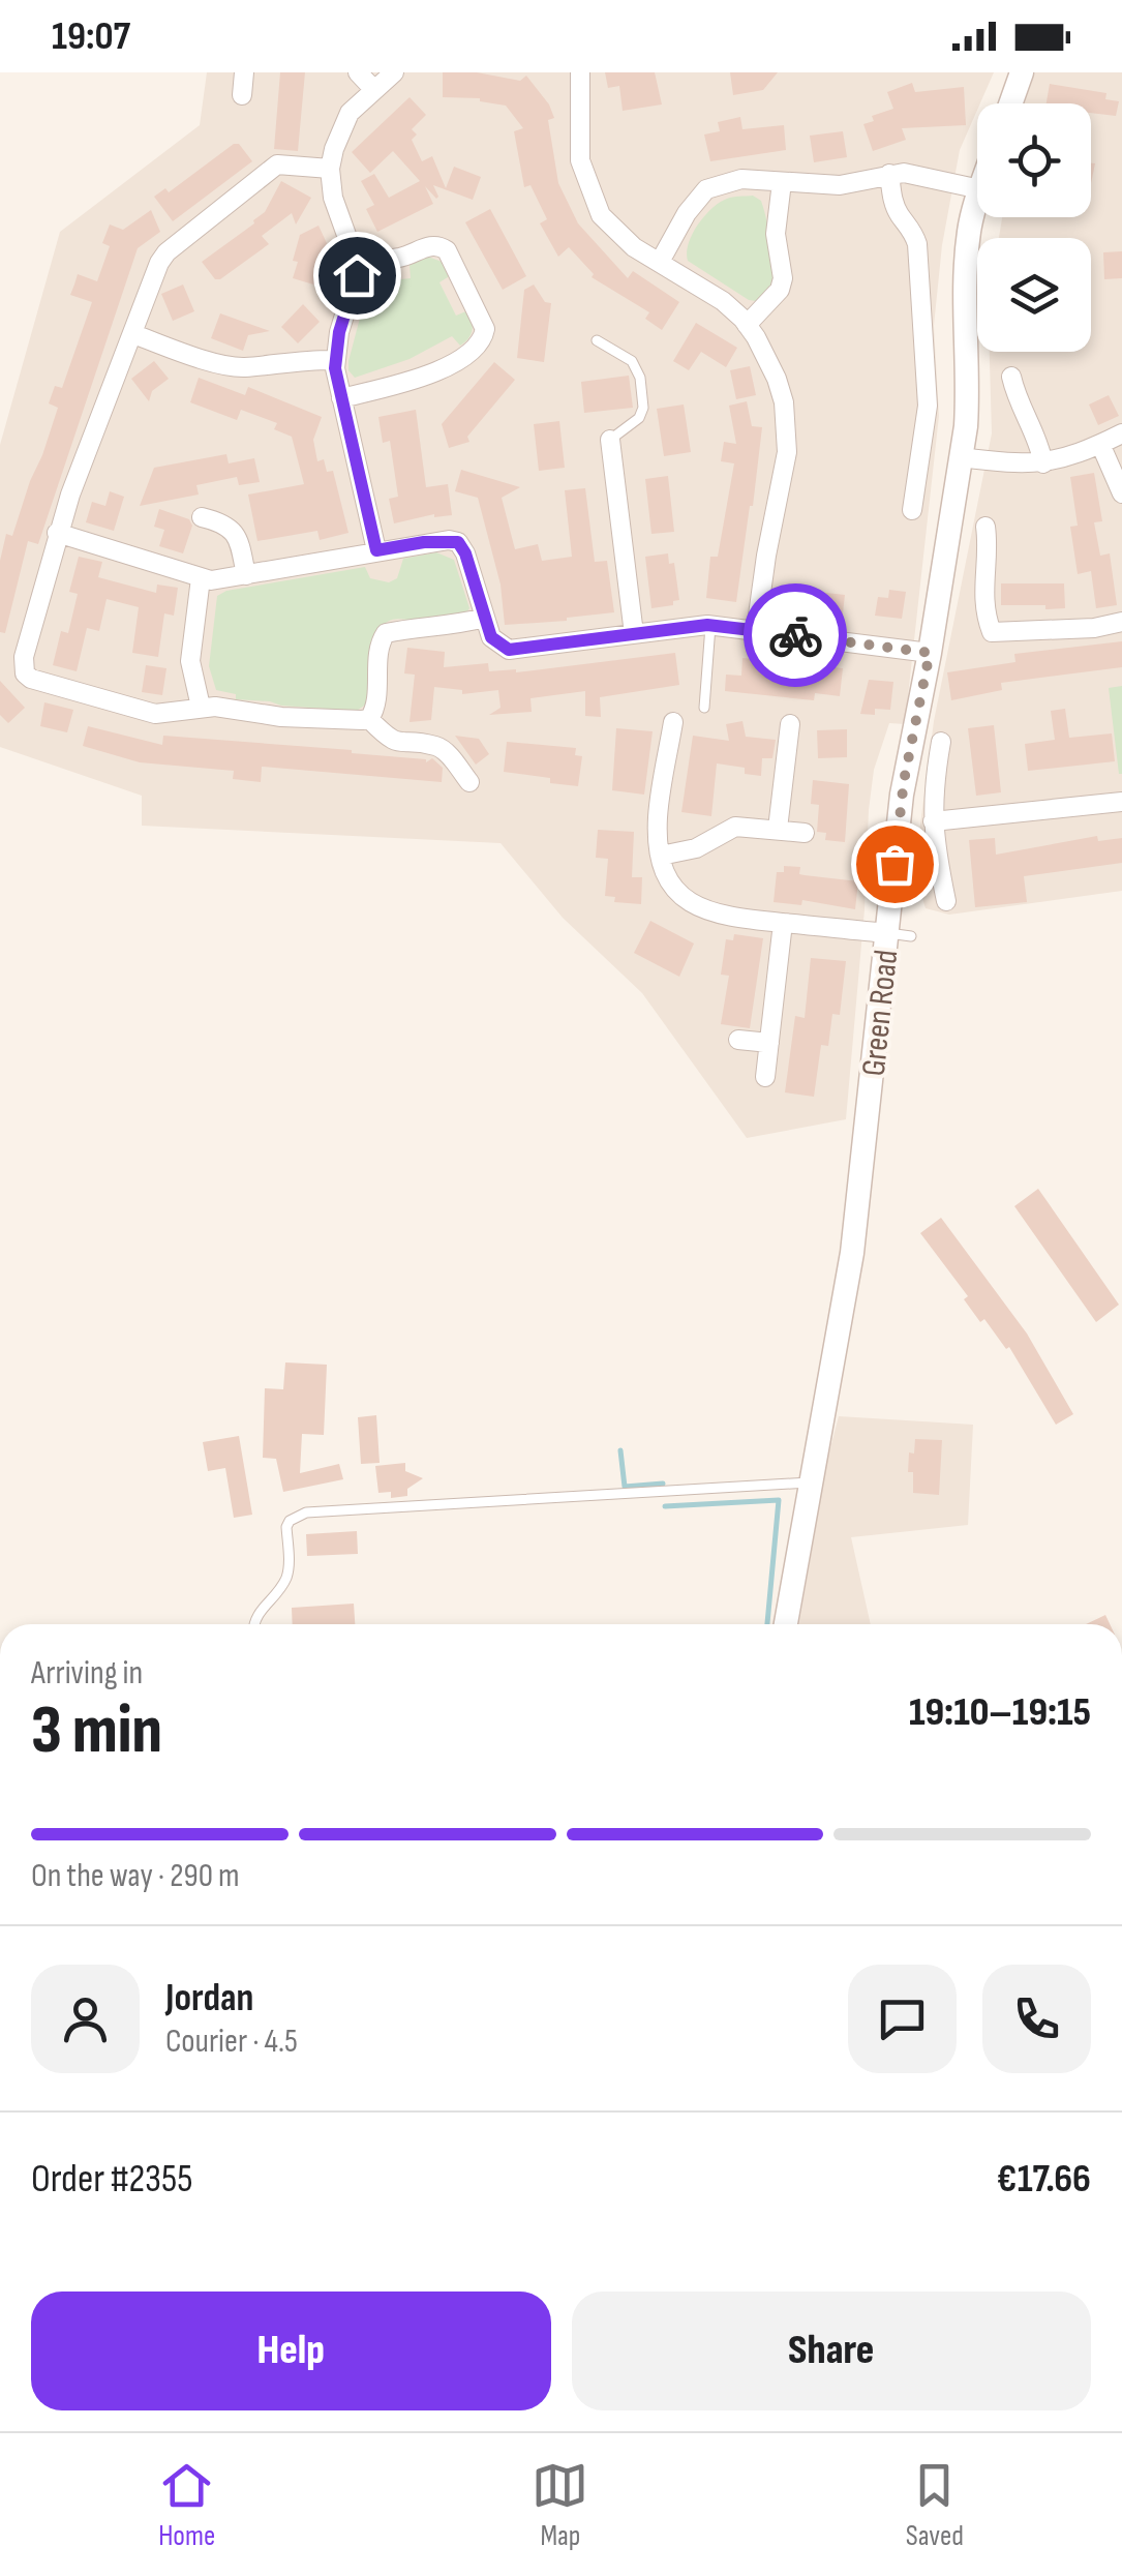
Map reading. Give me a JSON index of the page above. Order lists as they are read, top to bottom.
{
  "streets": {
    "street": ["Green Road"]
  },
  "page": {
    "status": "19:07",
    "heading": ["3 min", "Arriving in", "19:10–19:15"],
    "panel": [
      "Jordan",
      "Courier · 4.5",
      "Order #2355",
      "€17.66"
    ],
    "bar": "On the way · 290 m",
    "buttons": ["Help", "Share"],
    "tabs": ["Home", "Map", "Saved"]
  }
}
